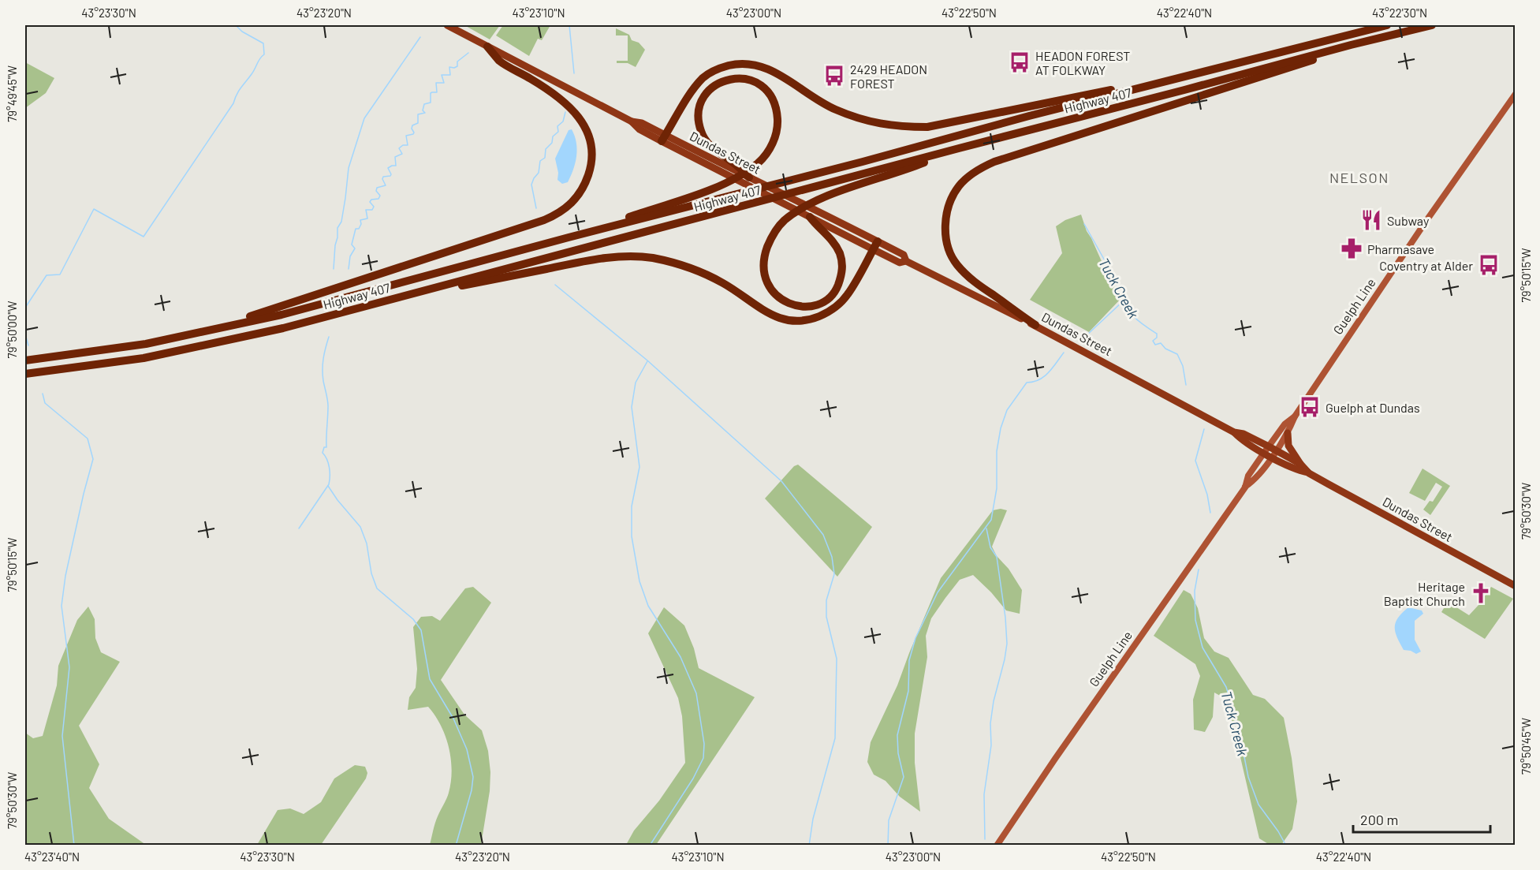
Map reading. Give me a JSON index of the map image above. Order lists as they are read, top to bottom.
{
  "streets": {
    "highway": ["Highway 407"],
    "main road": ["Dundas Street", "Guelph Line"]
  },
  "crossings": [
    ["Dundas Street", "Guelph Line"]
  ],
  "districts": ["NELSON"],
  "water": ["Tuck Creek"],
  "places": {
    "bus stop": [
      "HEADON FOREST AT FOLKWAY",
      "2429 HEADON FOREST",
      "Coventry at Alder",
      "Guelph at Dundas"
    ],
    "restaurant": ["Subway"],
    "pharmacy": ["Pharmasave"],
    "church": ["Heritage Baptist Church"]
  },
  "scale_bar": "200 m",
  "coordinates": [
    "43°23'30\"N",
    "43°23'20\"N",
    "43°23'10\"N",
    "43°23'00\"N",
    "43°22'50\"N",
    "43°22'40\"N",
    "43°22'30\"N",
    "79°49'45\"W",
    "79°50'15\"W",
    "79°50'00\"W",
    "79°50'30\"W",
    "79°50'45\"W",
    "43°23'40\"N"
  ]
}
